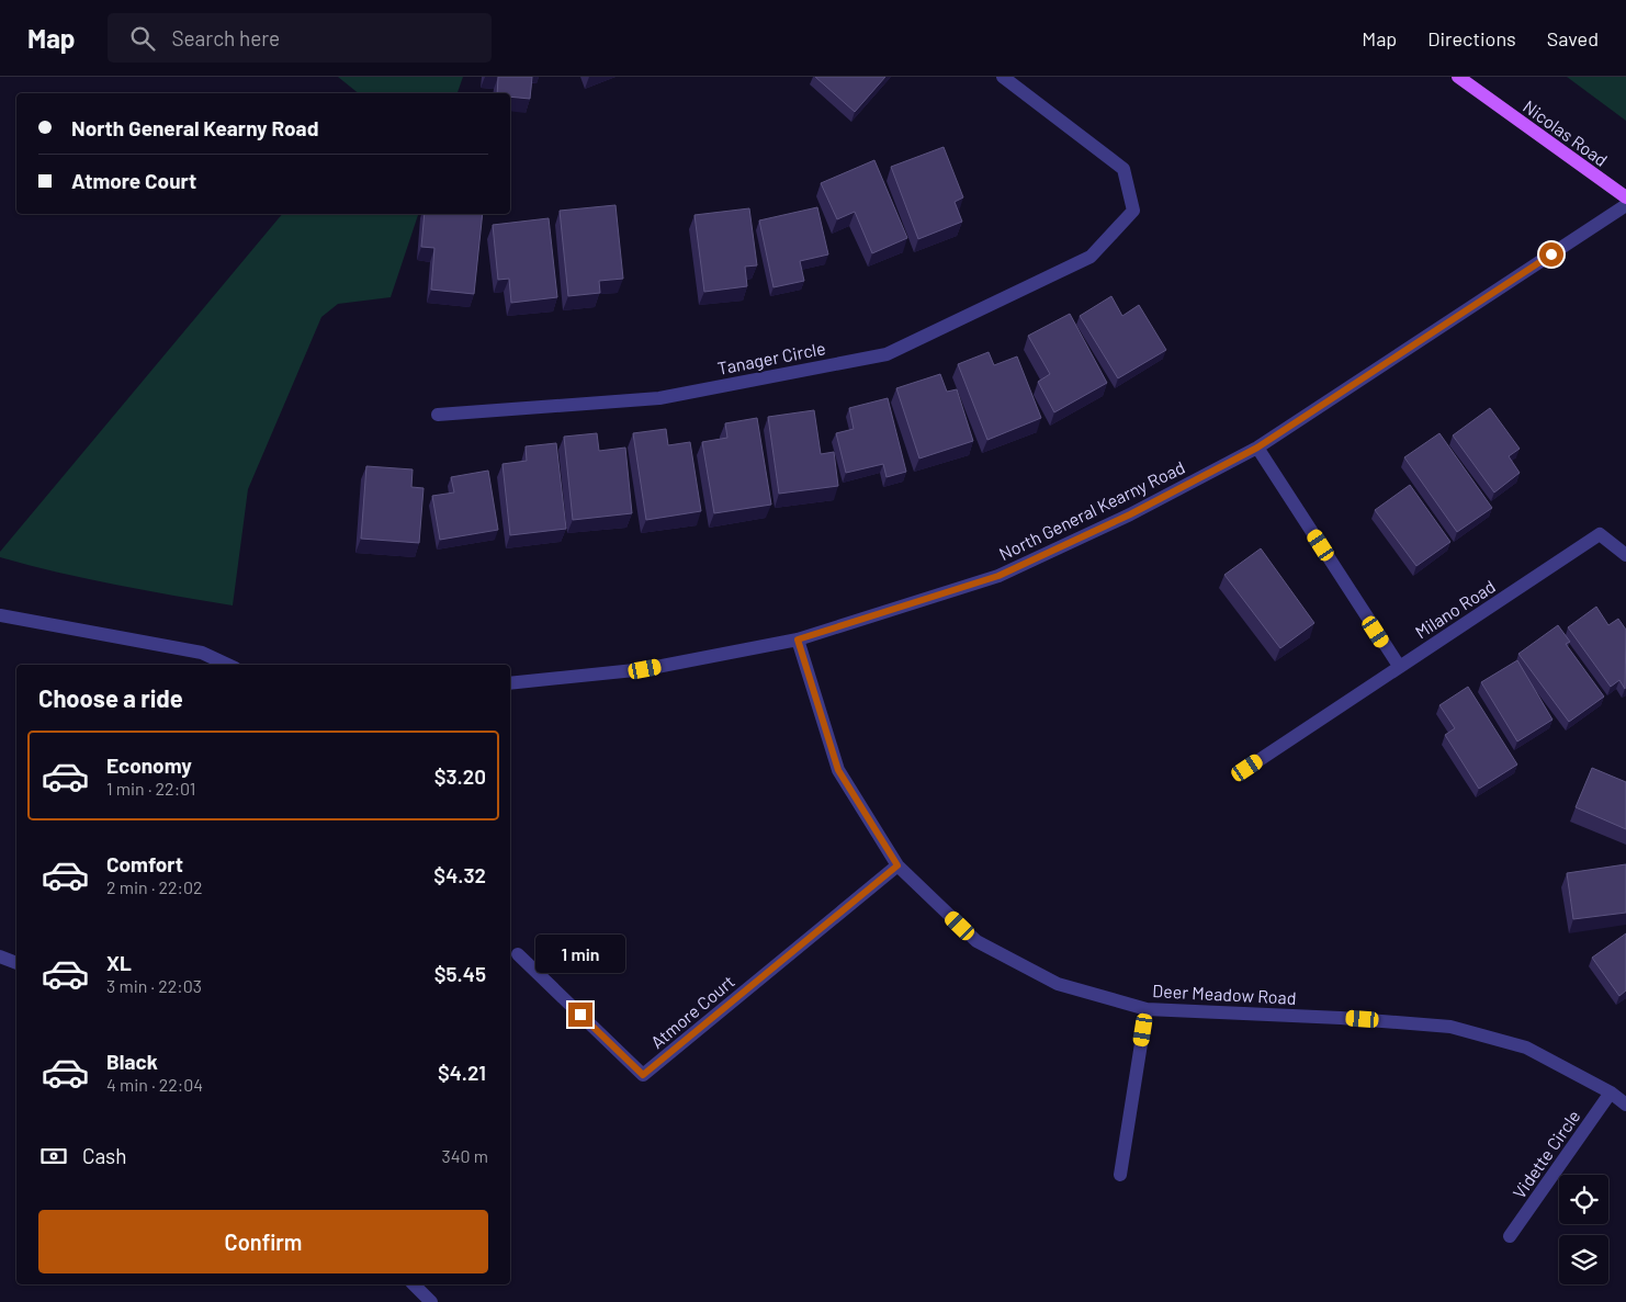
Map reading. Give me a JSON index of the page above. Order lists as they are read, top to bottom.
{
  "streets": {
    "main road": ["Nicolas Road"],
    "street": [
      "Tanager Circle",
      "North General Kearny Road",
      "Milano Road",
      "Deer Meadow Road",
      "Atmore Court",
      "Vidette Circle"
    ]
  },
  "crossings": [
    ["North General Kearny Road", "Deer Meadow Road"],
    ["Deer Meadow Road", "Atmore Court"],
    ["Deer Meadow Road", "Vidette Circle"]
  ],
  "page": {
    "header": "Map",
    "search": "Search here",
    "nav": ["Map", "Directions", "Saved"],
    "banner": ["North General Kearny Road", "Atmore Court"],
    "heading": "Choose a ride",
    "list": [
      {
        "name": "Economy",
        "note": "1 min · 22:01",
        "value": "$3.20"
      },
      {
        "name": "Comfort",
        "note": "2 min · 22:02",
        "value": "$4.32"
      },
      {
        "name": "XL",
        "note": "3 min · 22:03",
        "value": "$5.45"
      },
      {
        "name": "Black",
        "note": "4 min · 22:04",
        "value": "$4.21"
      }
    ],
    "bubble": "1 min",
    "pay": ["Cash", "340 m"],
    "buttons": "Confirm"
  }
}
